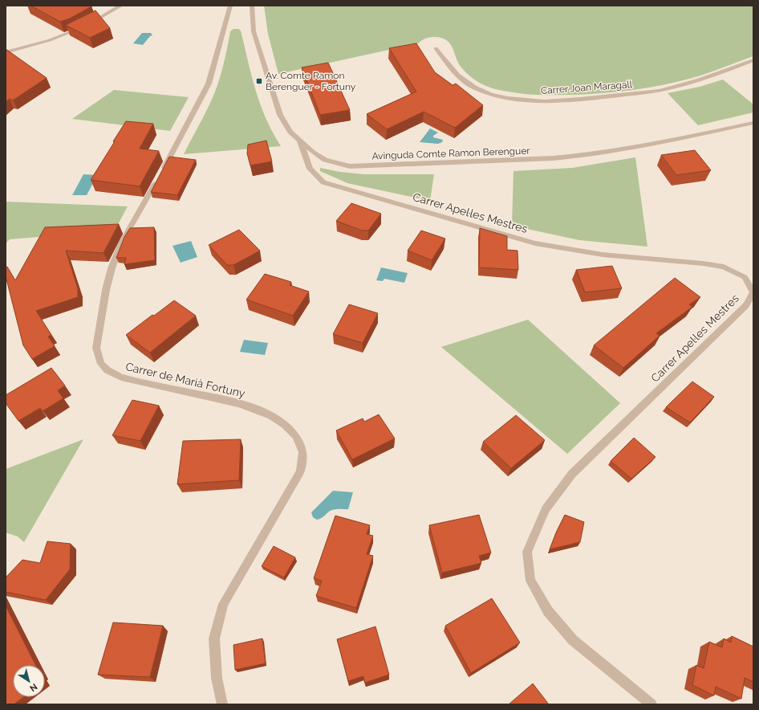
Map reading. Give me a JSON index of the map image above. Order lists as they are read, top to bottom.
{
  "streets": {
    "street": [
      "Carrer Joan Maragall",
      "Avinguda Comte Ramon Berenguer",
      "Carrer Apel·les Mestres",
      "Carrer de Marià Fortuny"
    ]
  },
  "crossings": [
    ["Avinguda Comte Ramon Berenguer", "Carrer Apel·les Mestres"]
  ],
  "places": {
    "transit": ["Av. Comte Ramon Berenguer - Fortuny"]
  },
  "north": "bottom right"
}
